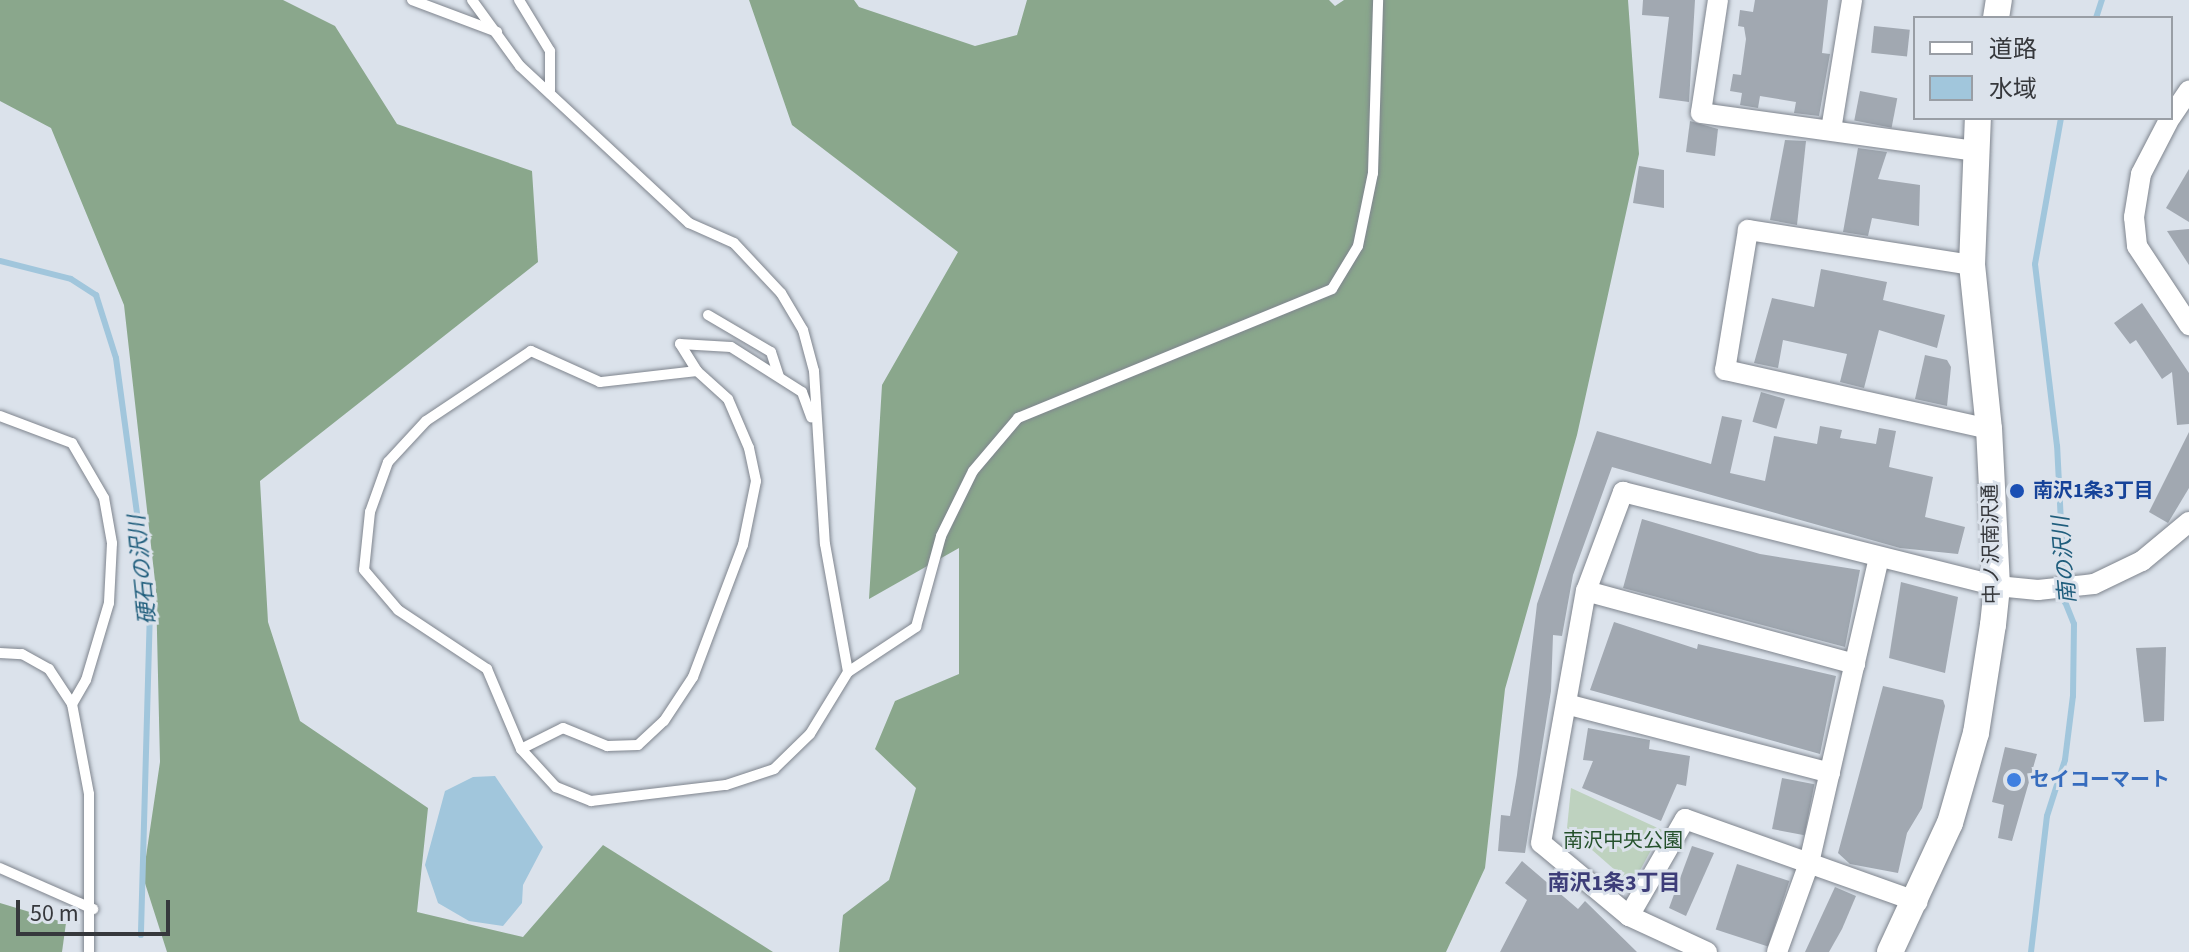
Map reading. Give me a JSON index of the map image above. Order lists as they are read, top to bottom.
{
  "streets": {
    "street": ["中ノ沢南沢通"]
  },
  "districts": ["南沢1条3丁目"],
  "water": ["南の沢川", "硬石の沢川"],
  "parks": ["南沢中央公園"],
  "places": ["南沢1条3丁目", "セイコーマート"],
  "legend": ["道路", "水域"],
  "scale_bar": "50 m"
}
